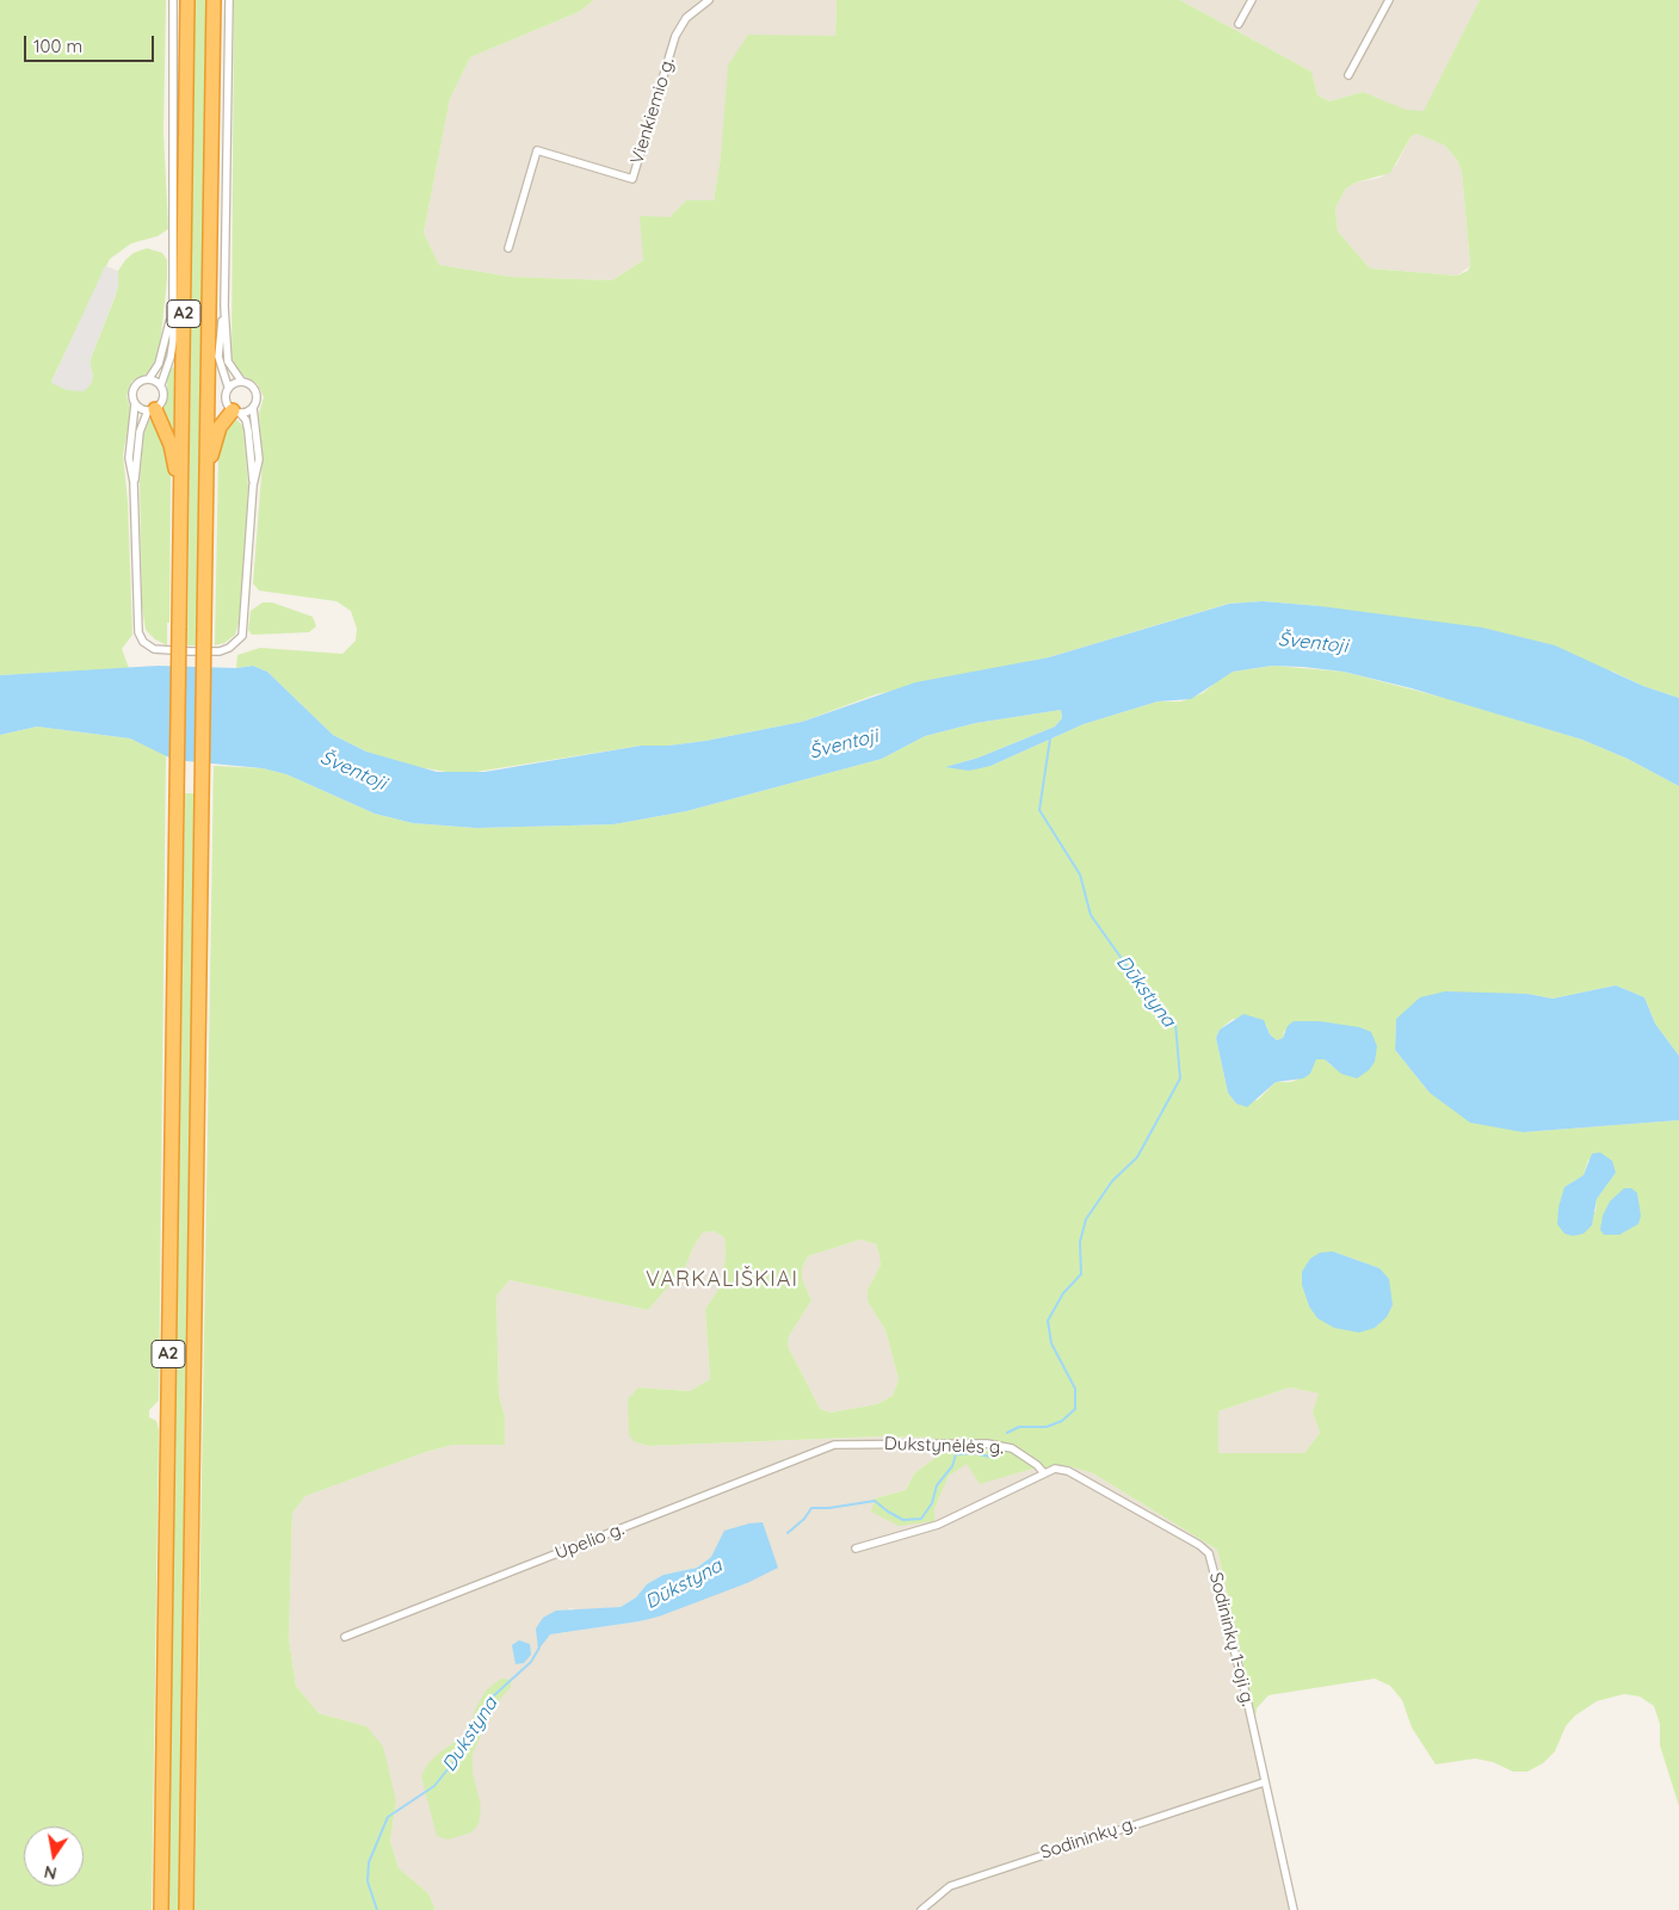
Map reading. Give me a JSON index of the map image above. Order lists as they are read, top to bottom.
{
  "streets": {
    "highway": ["A2"],
    "street": [
      "Vienkiemio g.",
      "Dukstynėlės g.",
      "Upelio g.",
      "Sodininkų 1-oji g.",
      "Sodininkų g."
    ]
  },
  "crossings": [
    ["Dukstynėlės g.", "Upelio g."],
    ["Dukstynėlės g.", "Sodininkų 1-oji g."],
    ["Sodininkų 1-oji g.", "Sodininkų g."]
  ],
  "districts": ["VARKALIŠKIAI"],
  "water": ["Šventoji", "Dūkstyna", "Dukstyna"],
  "scale_bar": "100 m",
  "north": "bottom"
}
